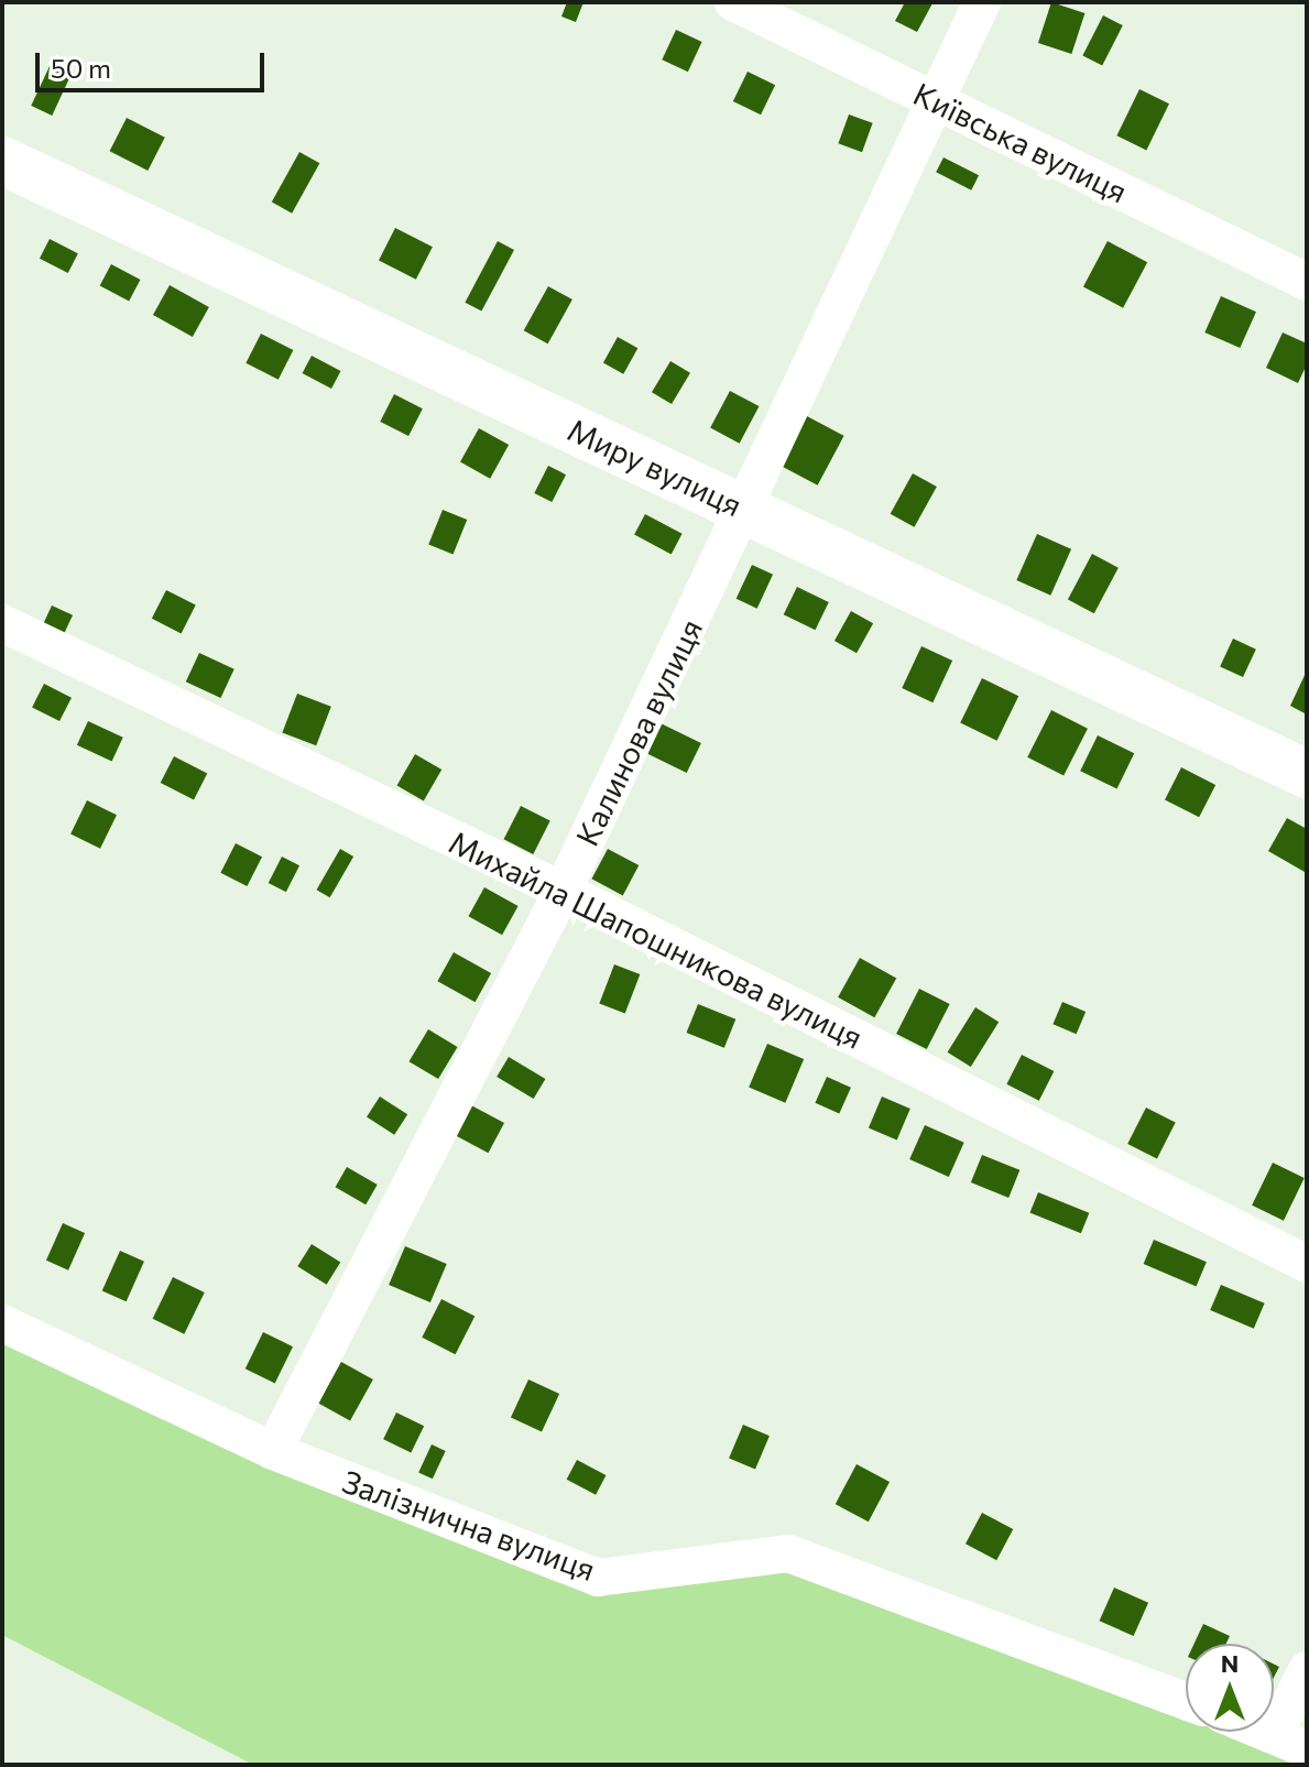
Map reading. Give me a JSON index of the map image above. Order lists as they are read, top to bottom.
{
  "streets": {
    "main road": ["Миру вулиця"],
    "street": [
      "Київська вулиця",
      "Калинова вулиця",
      "Михайла Шапошникова вулиця",
      "Залізнична вулиця"
    ]
  },
  "crossings": [
    ["Київська вулиця", "Калинова вулиця"],
    ["Миру вулиця", "Калинова вулиця"],
    ["Калинова вулиця", "Михайла Шапошникова вулиця"],
    ["Калинова вулиця", "Залізнична вулиця"]
  ],
  "scale_bar": "50 m",
  "north": "top"
}
